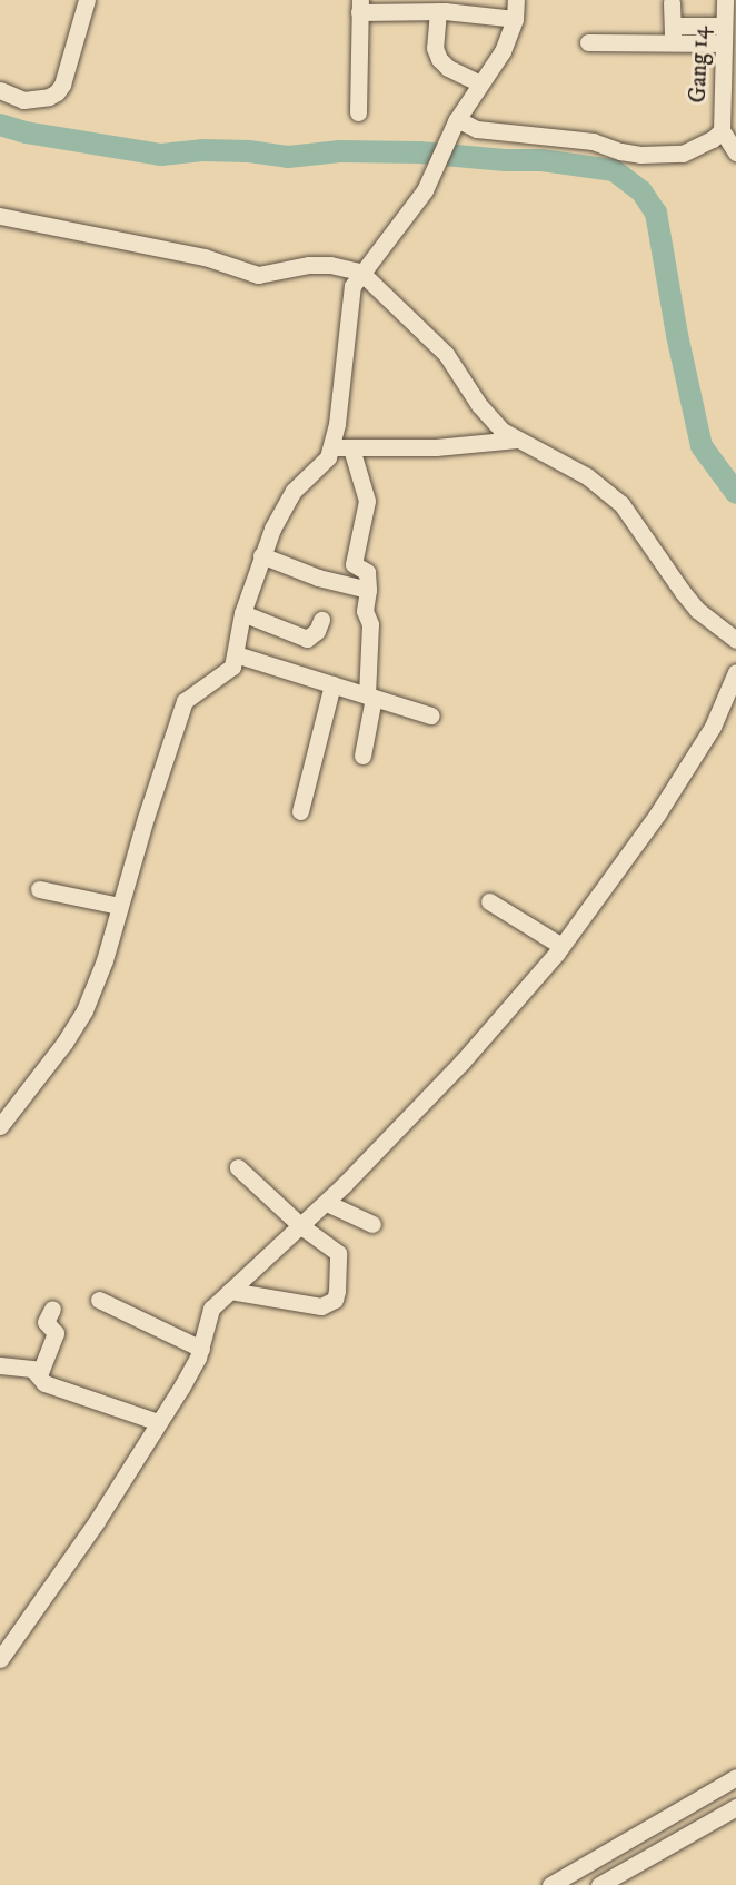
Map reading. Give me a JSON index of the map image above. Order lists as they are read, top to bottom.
{
  "streets": {
    "street": ["Gang 14"]
  }
}
